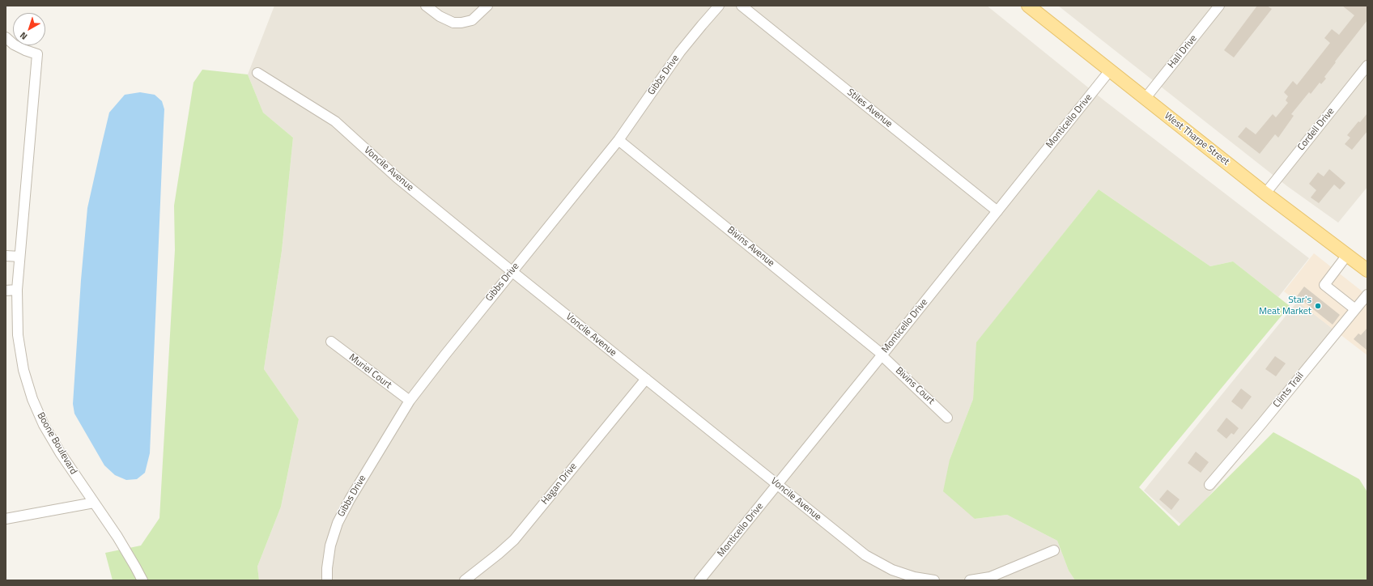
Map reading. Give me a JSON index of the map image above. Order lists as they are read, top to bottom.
{
  "streets": {
    "main road": ["West Tharpe Street"],
    "street": [
      "Hall Drive",
      "Gibbs Drive",
      "Stiles Avenue",
      "Monticello Drive",
      "Cordell Drive",
      "Voncile Avenue",
      "Bivins Avenue",
      "Muriel Court",
      "Bivins Court",
      "Clints Trail",
      "Boone Boulevard",
      "Hagan Drive"
    ]
  },
  "crossings": [
    ["Hall Drive", "West Tharpe Street"],
    ["Gibbs Drive", "Voncile Avenue"],
    ["Gibbs Drive", "Bivins Avenue"],
    ["Gibbs Drive", "Muriel Court"],
    ["Stiles Avenue", "Monticello Drive"],
    ["Monticello Drive", "West Tharpe Street"],
    ["Monticello Drive", "Voncile Avenue"],
    ["Monticello Drive", "Bivins Avenue"],
    ["Monticello Drive", "Bivins Court"],
    ["Cordell Drive", "West Tharpe Street"],
    ["Voncile Avenue", "Hagan Drive"],
    ["Bivins Avenue", "Bivins Court"]
  ],
  "places": ["Star's Meat Market"],
  "north": "bottom left"
}
